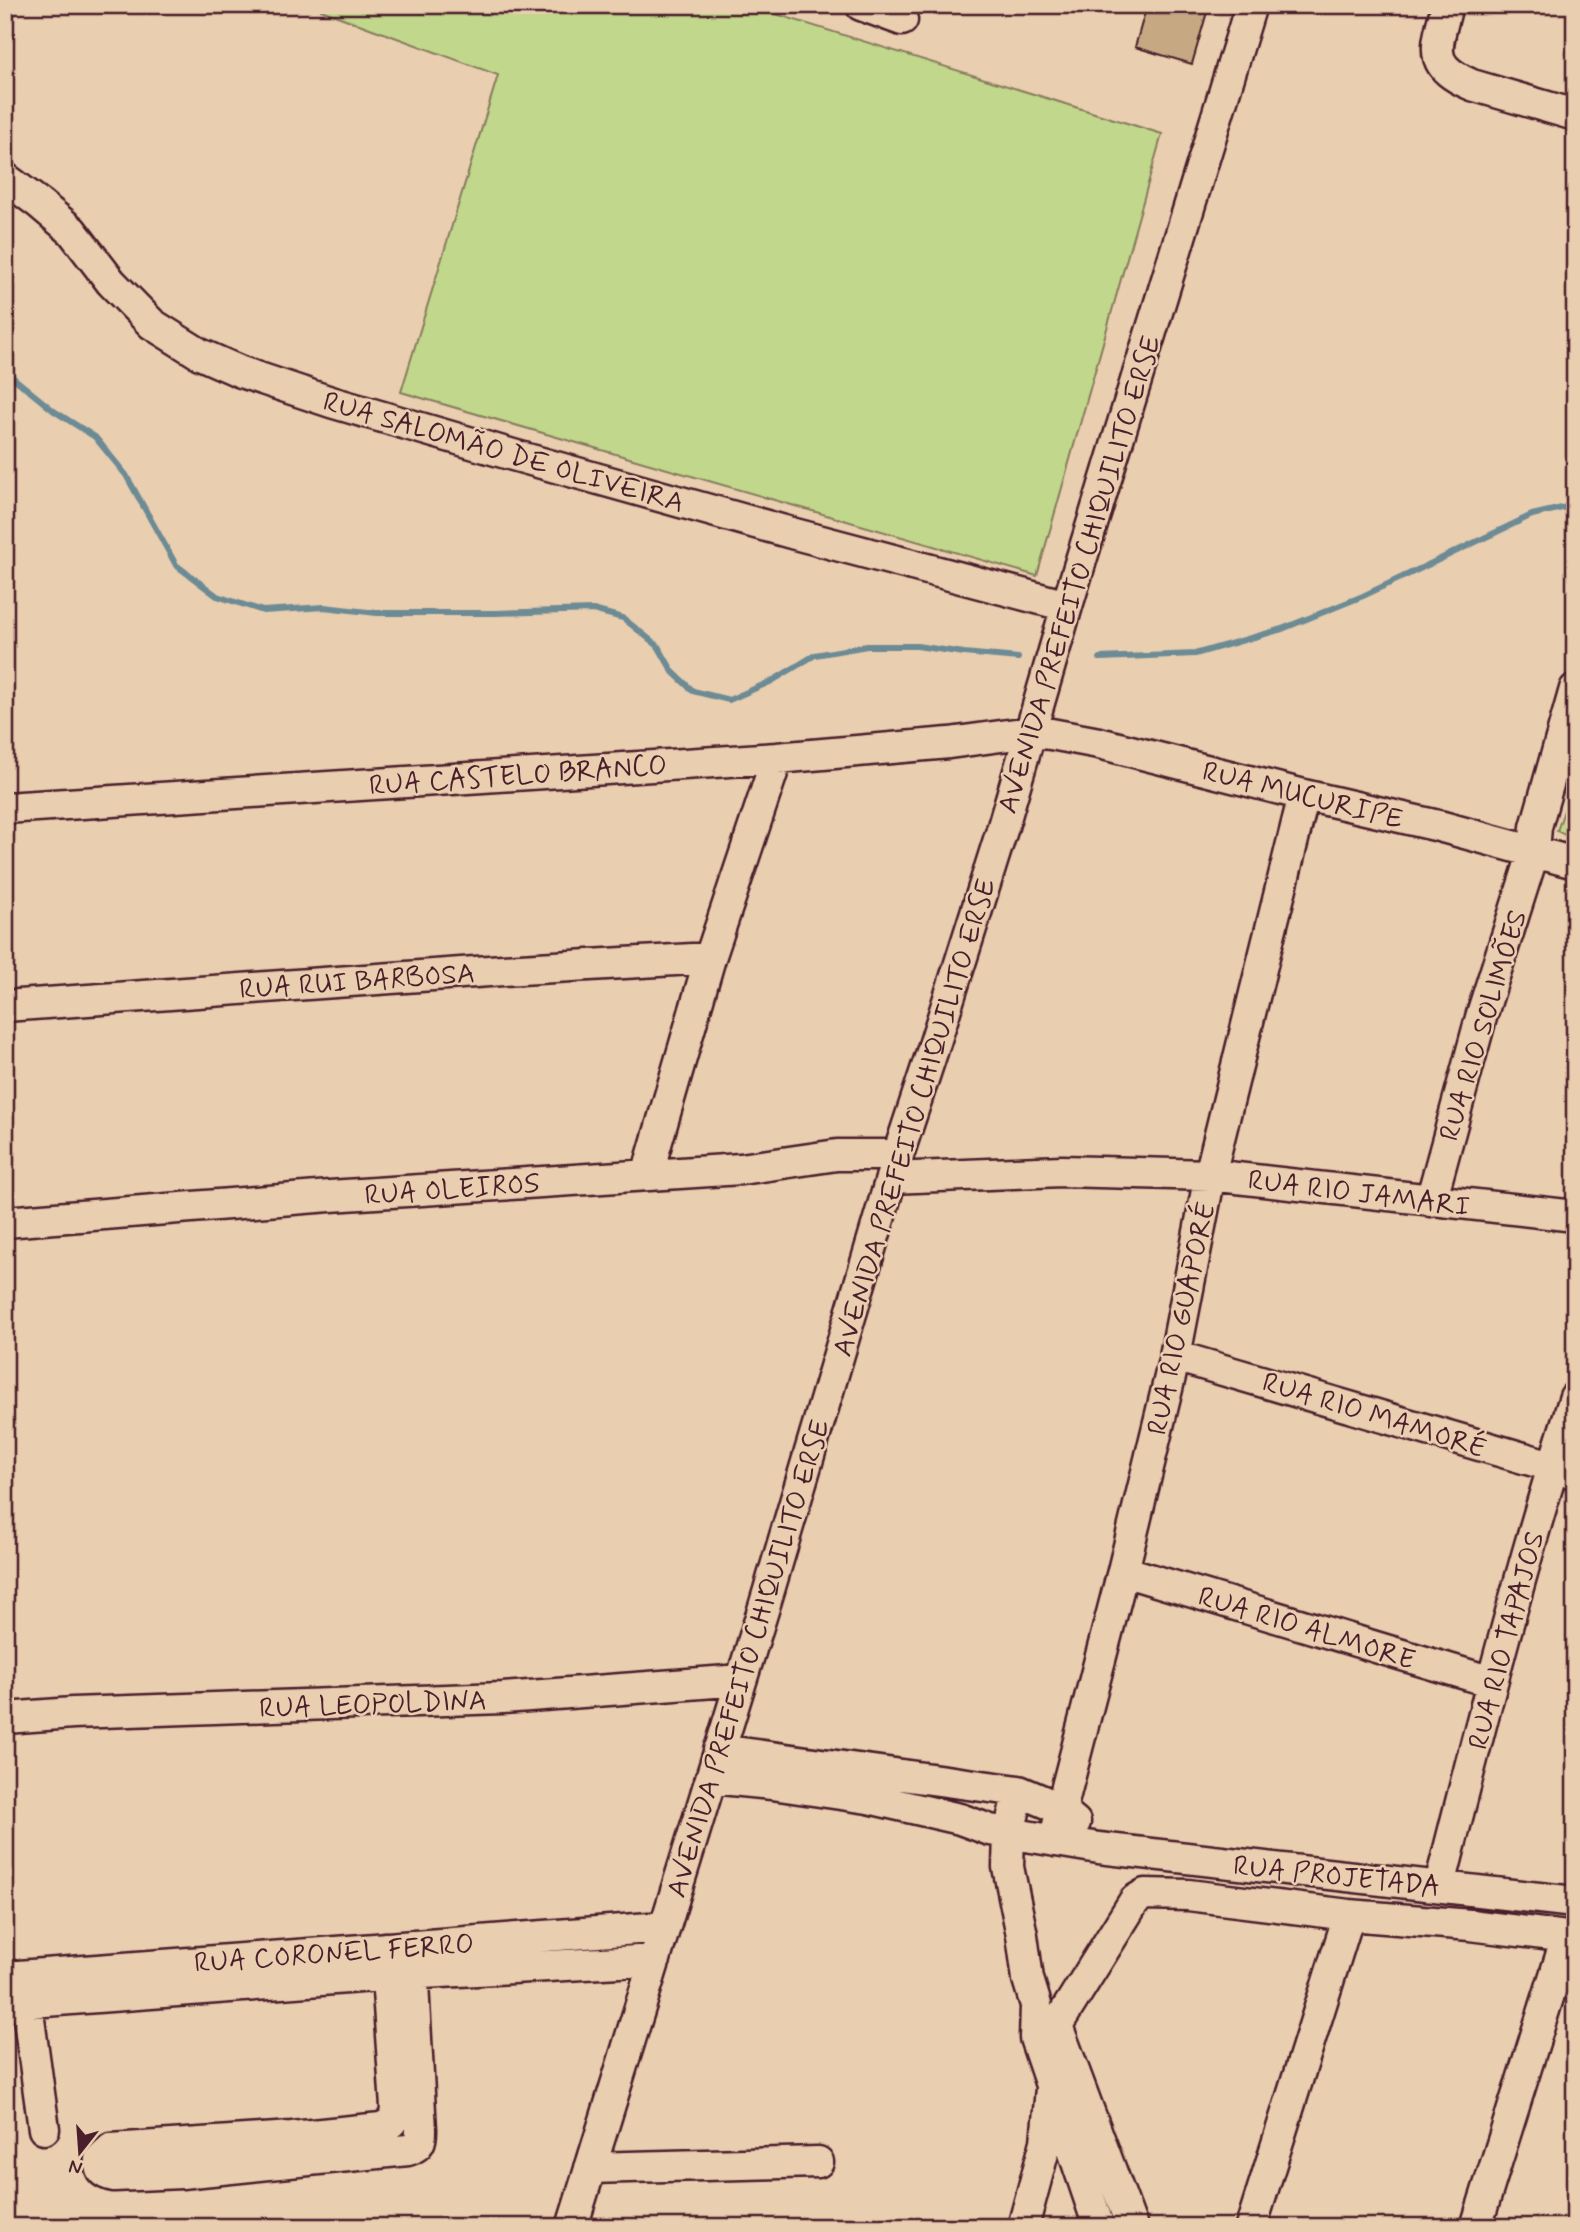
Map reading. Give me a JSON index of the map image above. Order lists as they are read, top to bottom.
{
  "streets": {
    "street": [
      "RUA SALOMÃO DE OLIVEIRA",
      "AVENIDA PREFEITO CHIQUILITO ERSE",
      "RUA CASTELO BRANCO",
      "RUA MUCURIPE",
      "RUA RUI BARBOSA",
      "RUA RIO SOLIMÕES",
      "RUA OLEIROS",
      "RUA RIO JAMARI",
      "RUA RIO GUAPORÉ",
      "RUA RIO MAMORÉ",
      "RUA RIO ALMORE",
      "RUA RIO TAPAJOS",
      "RUA LEOPOLDINA",
      "RUA PROJETADA",
      "RUA CORONEL FERRO"
    ]
  },
  "crossings": [
    ["RUA SALOMÃO DE OLIVEIRA", "AVENIDA PREFEITO CHIQUILITO ERSE"],
    ["AVENIDA PREFEITO CHIQUILITO ERSE", "RUA CASTELO BRANCO"],
    ["AVENIDA PREFEITO CHIQUILITO ERSE", "RUA MUCURIPE"],
    ["AVENIDA PREFEITO CHIQUILITO ERSE", "RUA OLEIROS"],
    ["AVENIDA PREFEITO CHIQUILITO ERSE", "RUA RIO JAMARI"],
    ["AVENIDA PREFEITO CHIQUILITO ERSE", "RUA LEOPOLDINA"],
    ["AVENIDA PREFEITO CHIQUILITO ERSE", "RUA PROJETADA"],
    ["AVENIDA PREFEITO CHIQUILITO ERSE", "RUA CORONEL FERRO"],
    ["RUA CASTELO BRANCO", "RUA MUCURIPE"],
    ["RUA MUCURIPE", "RUA RIO SOLIMÕES"],
    ["RUA MUCURIPE", "RUA RIO GUAPORÉ"],
    ["RUA RIO SOLIMÕES", "RUA RIO JAMARI"],
    ["RUA OLEIROS", "RUA RIO JAMARI"],
    ["RUA RIO JAMARI", "RUA RIO GUAPORÉ"],
    ["RUA RIO GUAPORÉ", "RUA RIO MAMORÉ"],
    ["RUA RIO GUAPORÉ", "RUA RIO ALMORE"],
    ["RUA RIO GUAPORÉ", "RUA PROJETADA"],
    ["RUA RIO MAMORÉ", "RUA RIO TAPAJOS"],
    ["RUA RIO ALMORE", "RUA RIO TAPAJOS"],
    ["RUA RIO TAPAJOS", "RUA PROJETADA"]
  ],
  "north": "bottom"
}
